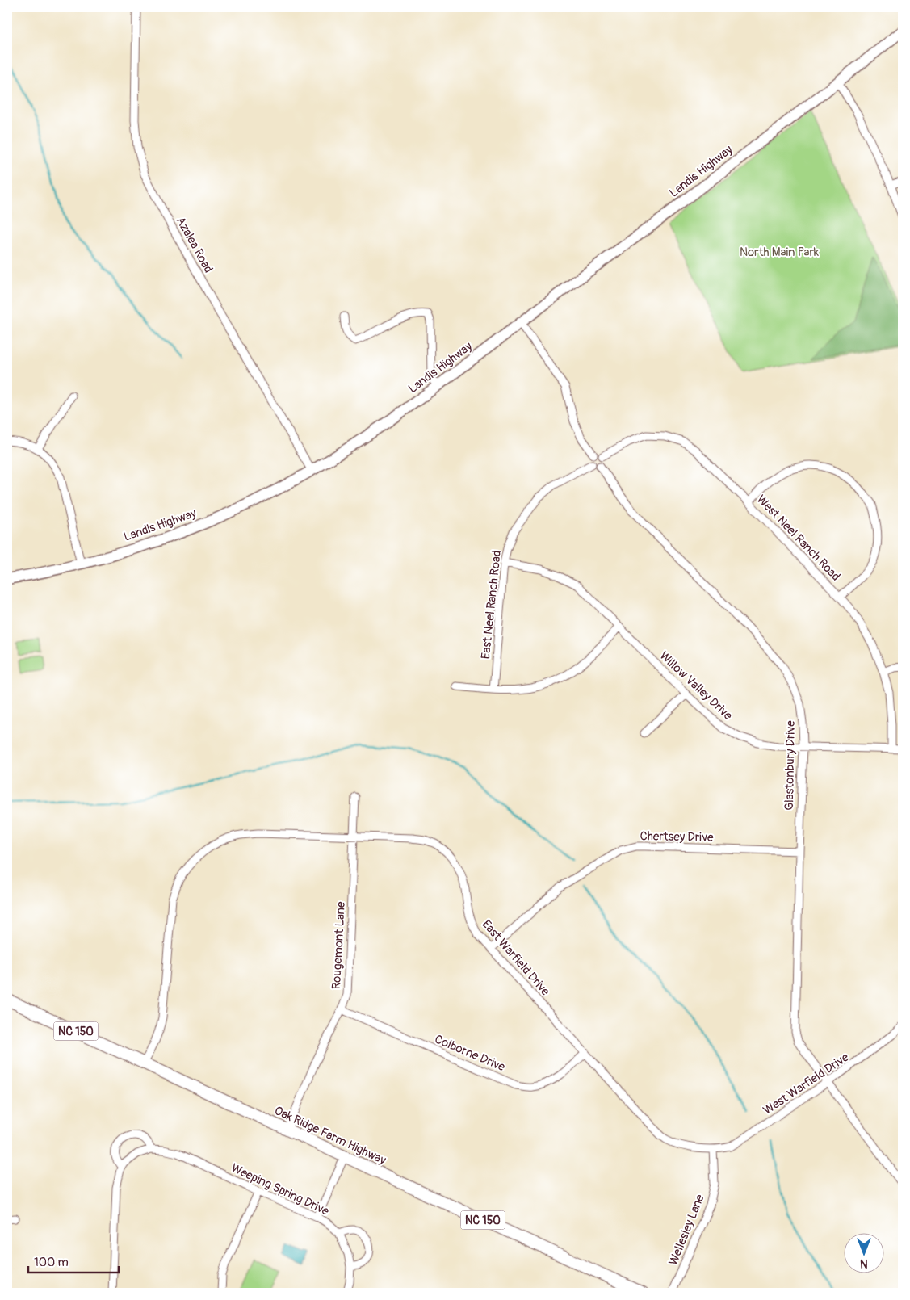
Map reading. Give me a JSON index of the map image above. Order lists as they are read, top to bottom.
{
  "streets": {
    "main road": ["Landis Highway", "NC 150", "Oak Ridge Farm Highway"],
    "street": [
      "Azalea Road",
      "West Neel Ranch Road",
      "East Neel Ranch Road",
      "Willow Valley Drive",
      "Glastonbury Drive",
      "Chertsey Drive",
      "Rougemont Lane",
      "East Warfield Drive",
      "Colborne Drive",
      "West Warfield Drive",
      "Weeping Spring Drive",
      "Wellesley Lane"
    ]
  },
  "crossings": [
    ["Landis Highway", "Azalea Road"],
    ["West Neel Ranch Road", "East Neel Ranch Road"],
    ["West Neel Ranch Road", "Willow Valley Drive"],
    ["West Neel Ranch Road", "Glastonbury Drive"],
    ["East Neel Ranch Road", "Willow Valley Drive"],
    ["East Neel Ranch Road", "Glastonbury Drive"],
    ["Willow Valley Drive", "Glastonbury Drive"],
    ["Glastonbury Drive", "Chertsey Drive"],
    ["Glastonbury Drive", "West Warfield Drive"],
    ["Chertsey Drive", "East Warfield Drive"],
    ["Rougemont Lane", "East Warfield Drive"],
    ["Rougemont Lane", "Colborne Drive"],
    ["Rougemont Lane", "Oak Ridge Farm Highway"],
    ["East Warfield Drive", "Colborne Drive"],
    ["East Warfield Drive", "West Warfield Drive"],
    ["East Warfield Drive", "Oak Ridge Farm Highway"],
    ["East Warfield Drive", "Wellesley Lane"],
    ["West Warfield Drive", "Wellesley Lane"]
  ],
  "parks": ["North Main Park"],
  "scale_bar": "100 m",
  "north": "bottom"
}
